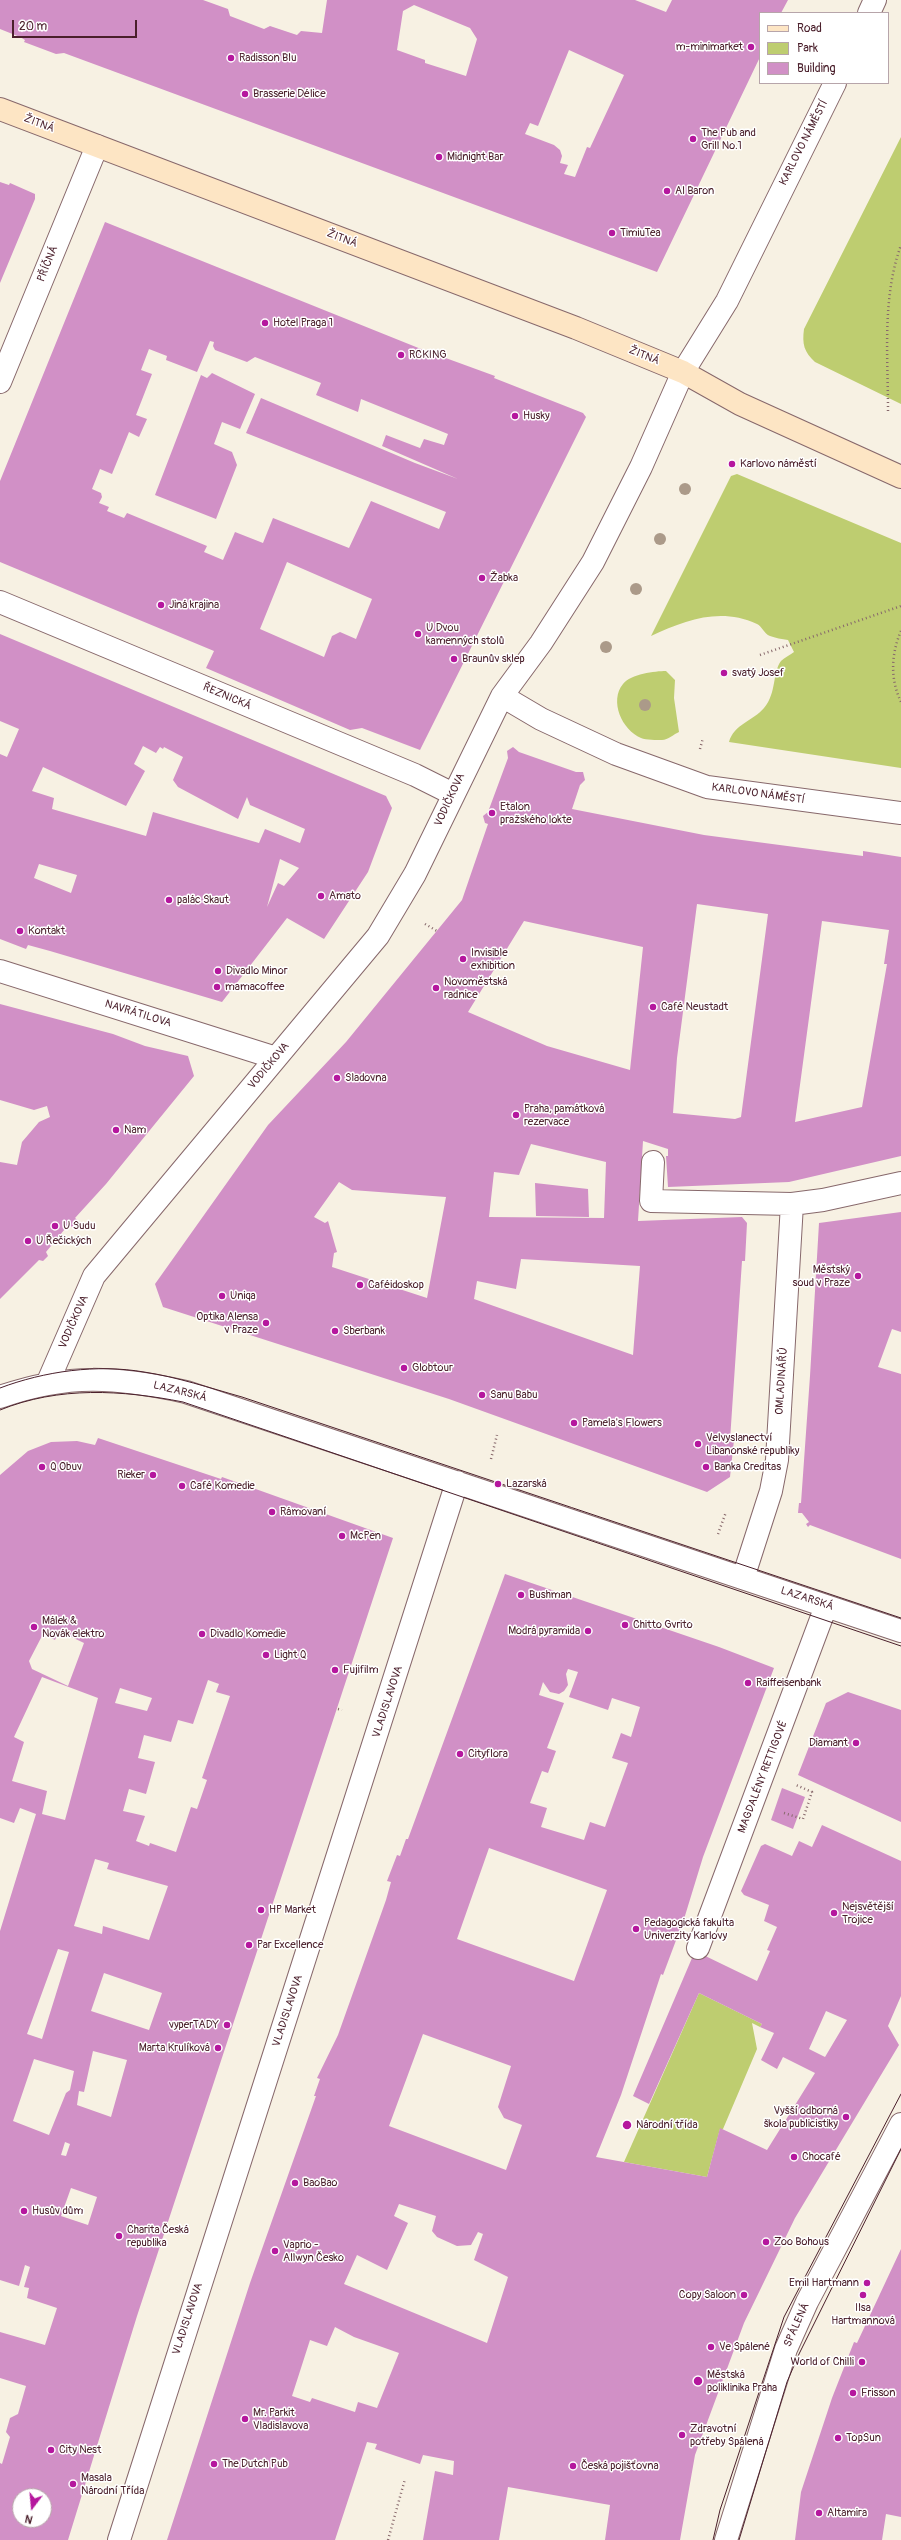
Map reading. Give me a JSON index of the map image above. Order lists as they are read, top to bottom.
{
  "streets": {
    "main road": ["ŽITNÁ"],
    "street": [
      "KARLOVO NÁMĚSTÍ",
      "PŘÍČNÁ",
      "ŘEZNICKÁ",
      "VODIČKOVA",
      "NAVRÁTILOVA",
      "OMLADINÁŘŮ",
      "LAZARSKÁ",
      "VLADISLAVOVA",
      "MAGDALÉNY RETTIGOVÉ",
      "SPÁLENÁ"
    ]
  },
  "crossings": [
    ["ŽITNÁ", "KARLOVO NÁMĚSTÍ"],
    ["ŽITNÁ", "PŘÍČNÁ"],
    ["KARLOVO NÁMĚSTÍ", "VODIČKOVA"],
    ["ŘEZNICKÁ", "VODIČKOVA"],
    ["VODIČKOVA", "NAVRÁTILOVA"],
    ["VODIČKOVA", "LAZARSKÁ"],
    ["OMLADINÁŘŮ", "LAZARSKÁ"],
    ["LAZARSKÁ", "VLADISLAVOVA"],
    ["LAZARSKÁ", "MAGDALÉNY RETTIGOVÉ"]
  ],
  "places": [
    "m-minimarket",
    "Radisson Blu",
    "Brasserie Délice",
    "The Pub and Grill No.1",
    "Midnight Bar",
    "Al Baron",
    "TimiuTea",
    "Hotel Praga 1",
    "RCKING",
    "Husky",
    "Karlovo náměstí",
    "Žabka",
    "Jiná krajina",
    "U Dvou kamenných stolů",
    "Braunův sklep",
    "svatý Josef",
    "Etalon pražského lokte",
    "Amato",
    "palác Skaut",
    "Kontakt",
    "Invisible exhibition",
    "Divadlo Minor",
    "mamacoffee",
    "Novoměstská radnice",
    "Café Neustadt",
    "Sladovna",
    "Praha, památková rezervace",
    "Nam",
    "U Sudu",
    "U Řečických",
    "Městský soud v Praze",
    "Caféidoskop",
    "Uniqa",
    "Optika Alensa v Praze",
    "Sberbank",
    "Globtour",
    "Sanu Babu",
    "Pamela's Flowers",
    "Velvyslanectví Libanonské republiky",
    "Q Obuv",
    "Banka Creditas",
    "Rieker",
    "Lazarská",
    "Café Komedie",
    "Rámovaní",
    "McPen",
    "Bushman",
    "Chitto Gvrito",
    "Málek & Novák elektro",
    "Modrá pyramida",
    "Divadlo Komedie",
    "Light Q",
    "Fujifilm",
    "Raiffeisenbank",
    "Diamant",
    "Cityflora",
    "HP Market",
    "Nejsvětější Trojice",
    "Pedagogická fakulta Univerzity Karlovy",
    "Par Excellence",
    "vyperTADY",
    "Marta Krulíková",
    "Vyšší odborná škola publicistiky",
    "Národní třída",
    "Chocafé",
    "BaoBao",
    "Husův dům",
    "Charita Česká republika",
    "Zoo Bohous",
    "Vaprio - Allwyn Česko",
    "Emil Hartmann",
    "Copy Saloon",
    "Ilsa Hartmannová",
    "Ve Spálené",
    "World of Chilli",
    "Městská poliklinika Praha",
    "Frisson",
    "Mr. Parkit Vladislavova",
    "Zdravotní potřeby Spálená",
    "TopSun",
    "City Nest",
    "The Dutch Pub",
    "Česká pojišťovna",
    "Masala Národní Třída",
    "Altamira"
  ],
  "legend": ["Road", "Park", "Building"],
  "scale_bar": "20 m",
  "north": "bottom"
}
